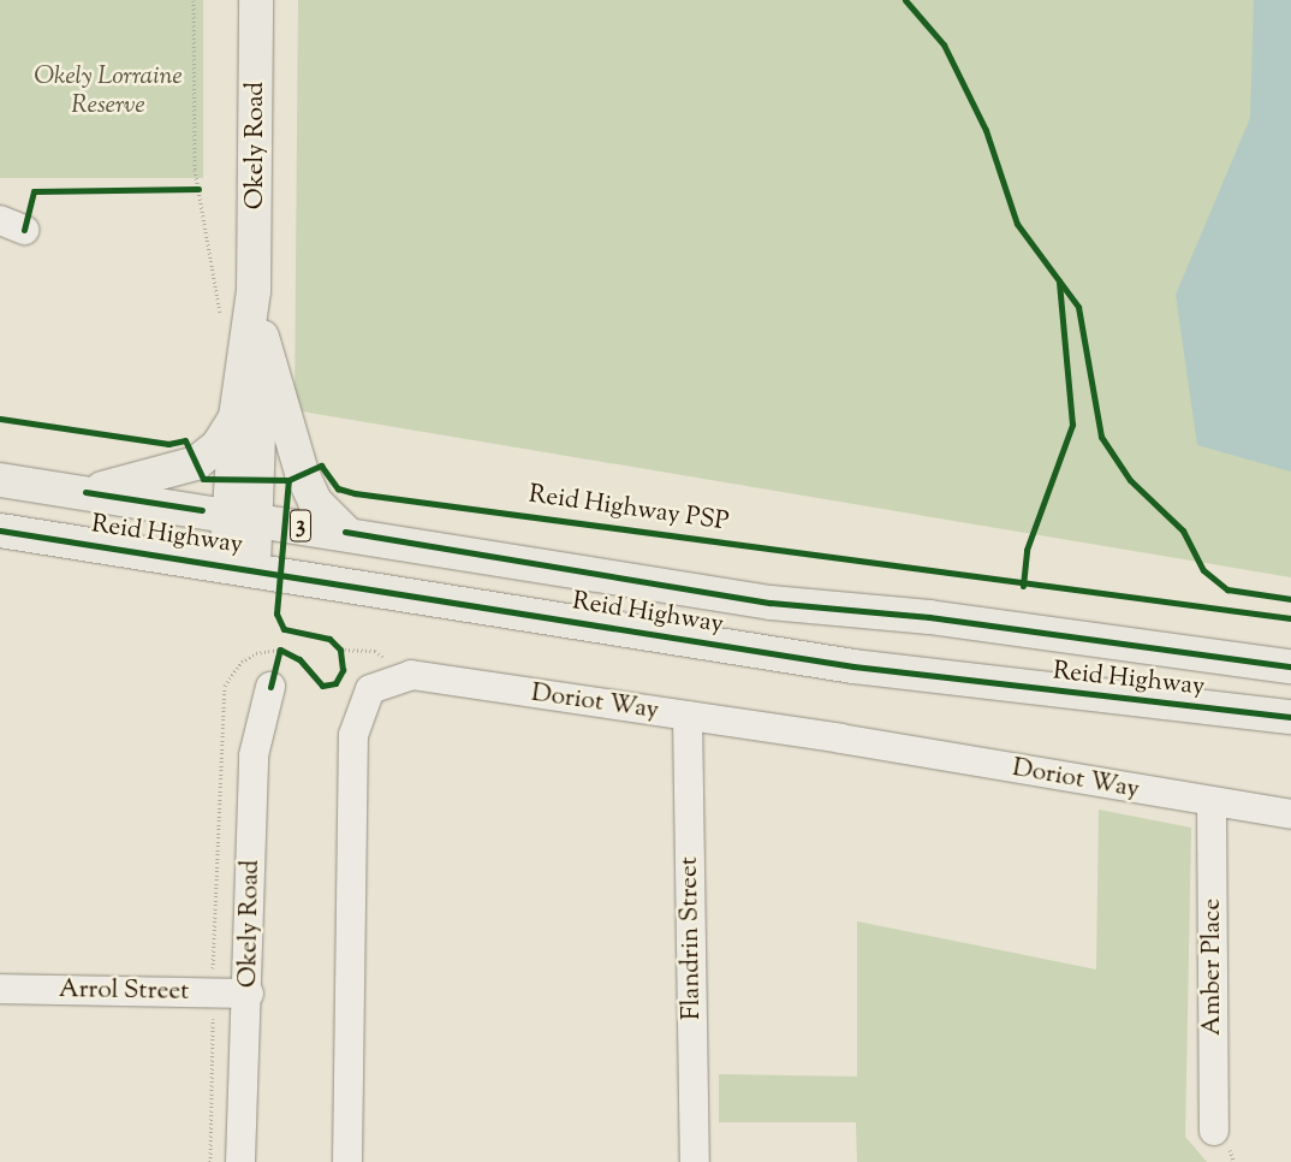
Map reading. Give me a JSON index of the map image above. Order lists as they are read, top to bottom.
{
  "streets": {
    "main road": ["Okely Road", "3", "Reid Highway"],
    "street": [
      "Doriot Way",
      "Flandrin Street",
      "Amber Place",
      "Arrol Street"
    ],
    "cycle path": ["Reid Highway PSP"]
  },
  "crossings": [
    ["Okely Road", "Reid Highway"],
    ["Okely Road", "Arrol Street"],
    ["Doriot Way", "Flandrin Street"],
    ["Doriot Way", "Amber Place"]
  ],
  "parks": ["Okely Lorraine Reserve"]
}
